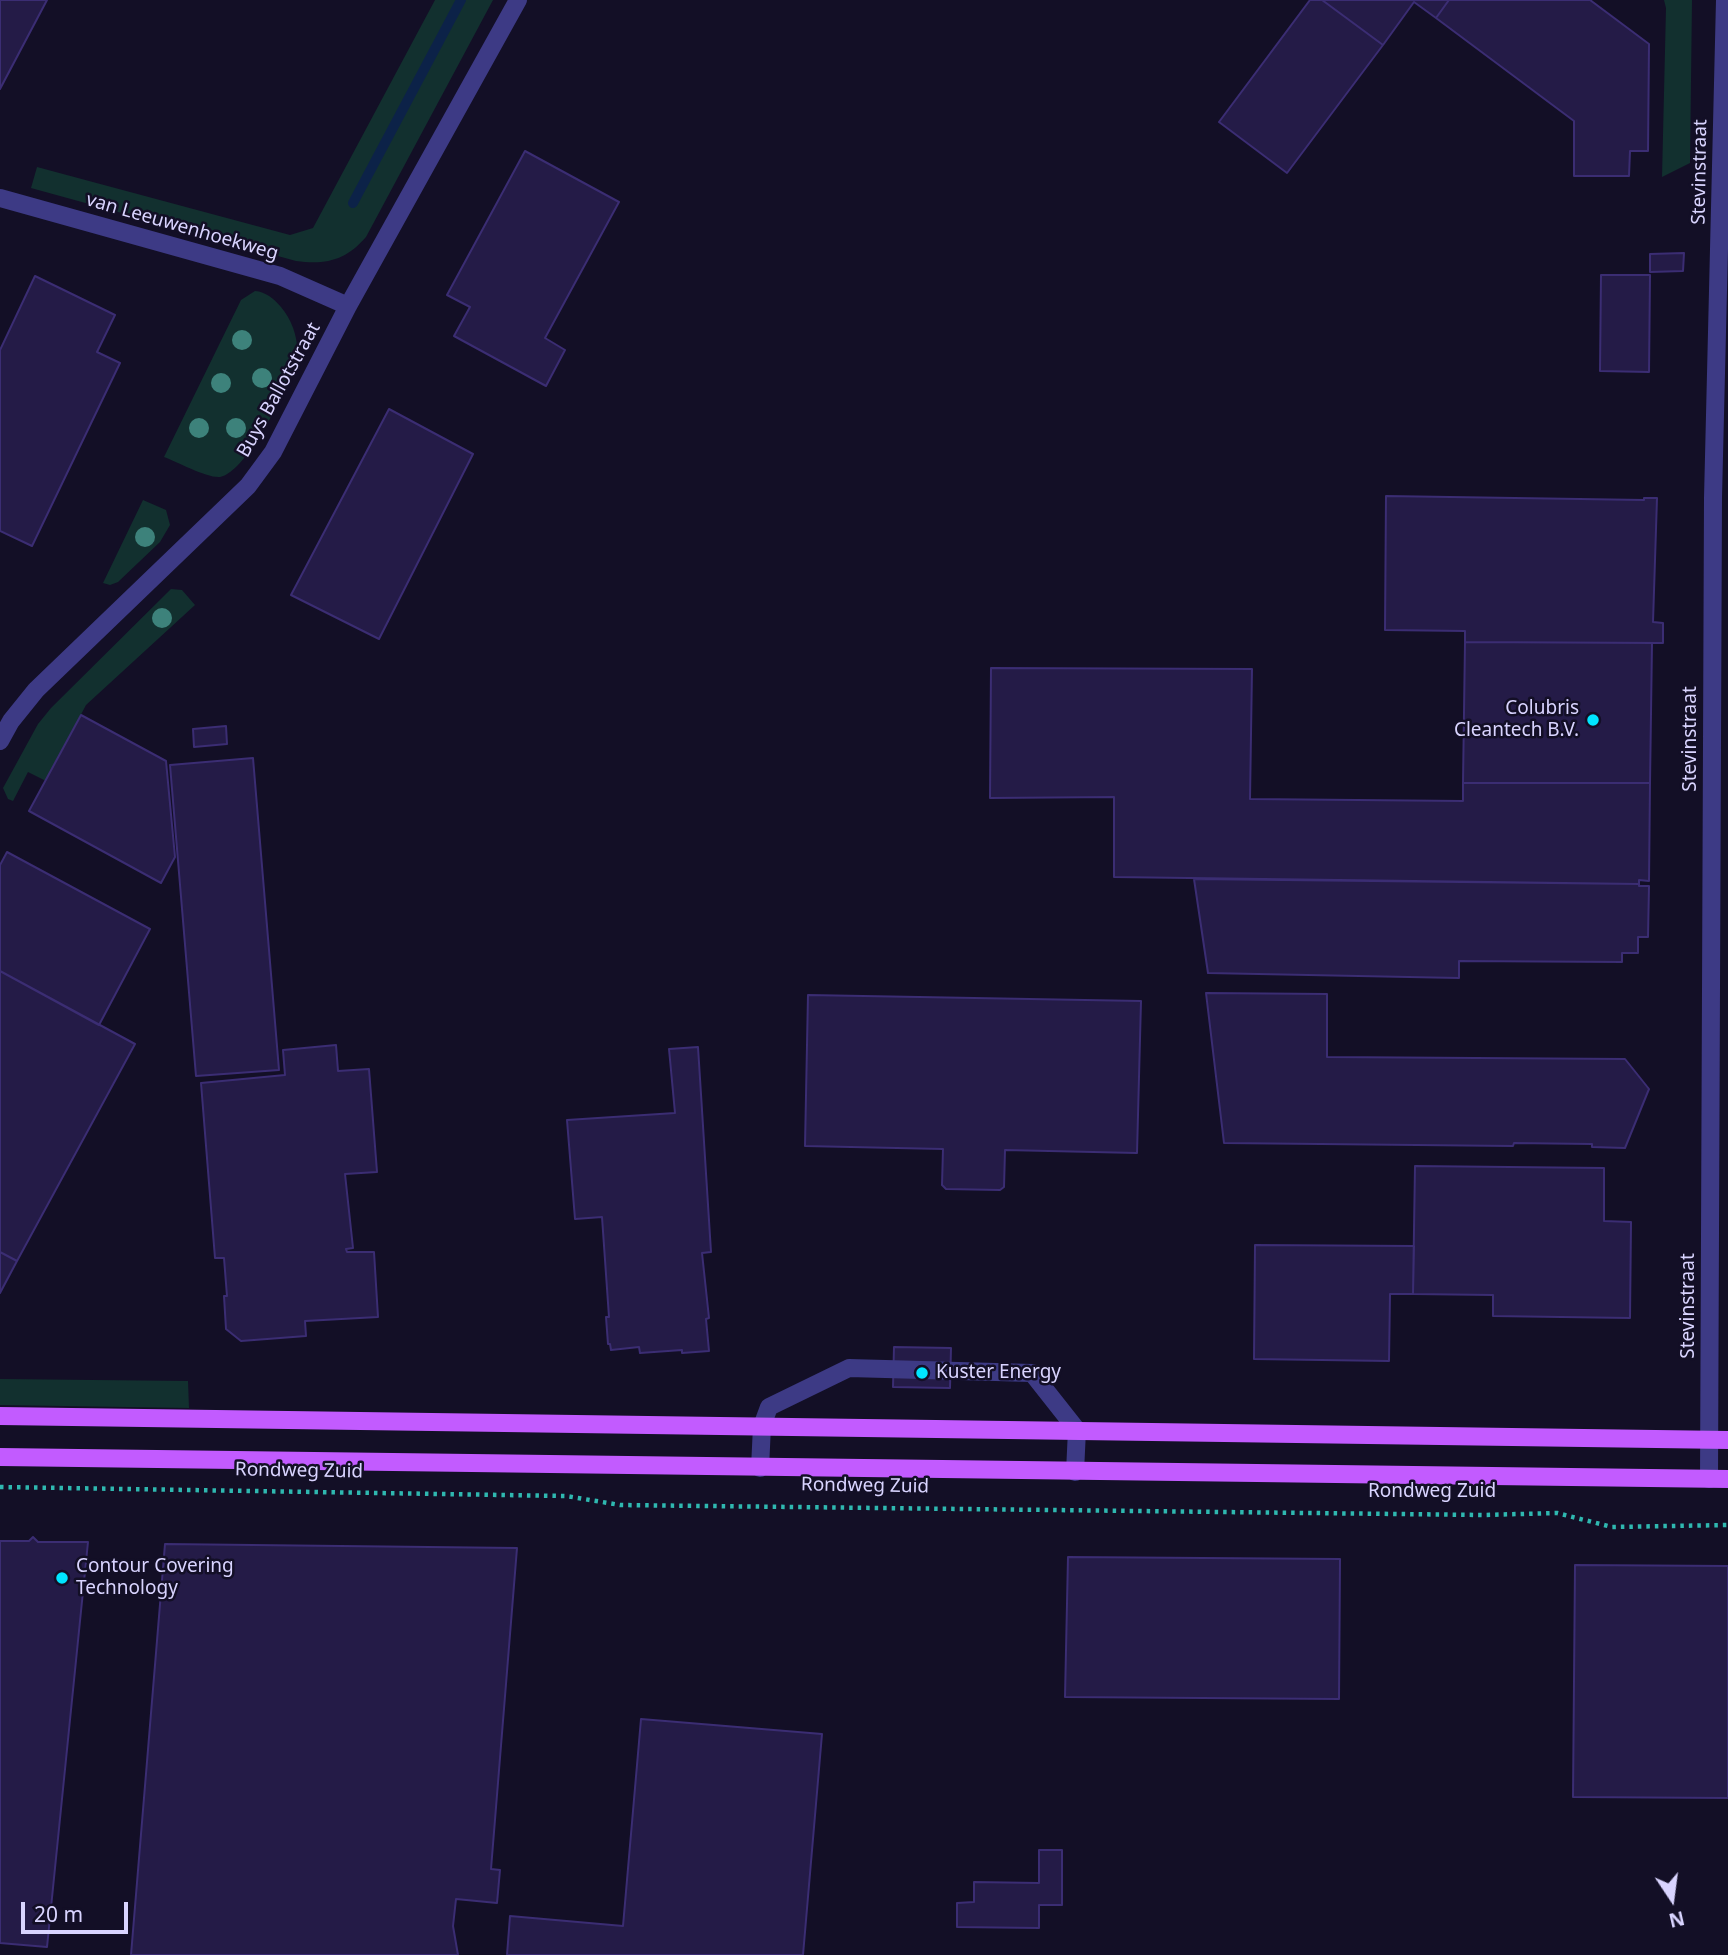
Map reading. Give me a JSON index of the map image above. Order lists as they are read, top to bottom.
{
  "streets": {
    "main road": ["Rondweg Zuid"],
    "street": ["Stevinstraat", "van Leeuwenhoekweg", "Buys Ballotstraat"]
  },
  "crossings": [
    ["Stevinstraat", "Rondweg Zuid"],
    ["van Leeuwenhoekweg", "Buys Ballotstraat"]
  ],
  "places": ["Colubris Cleantech B.V.", "Kuster Energy", "Contour Covering Technology"],
  "scale_bar": "20 m",
  "north": "bottom"
}
